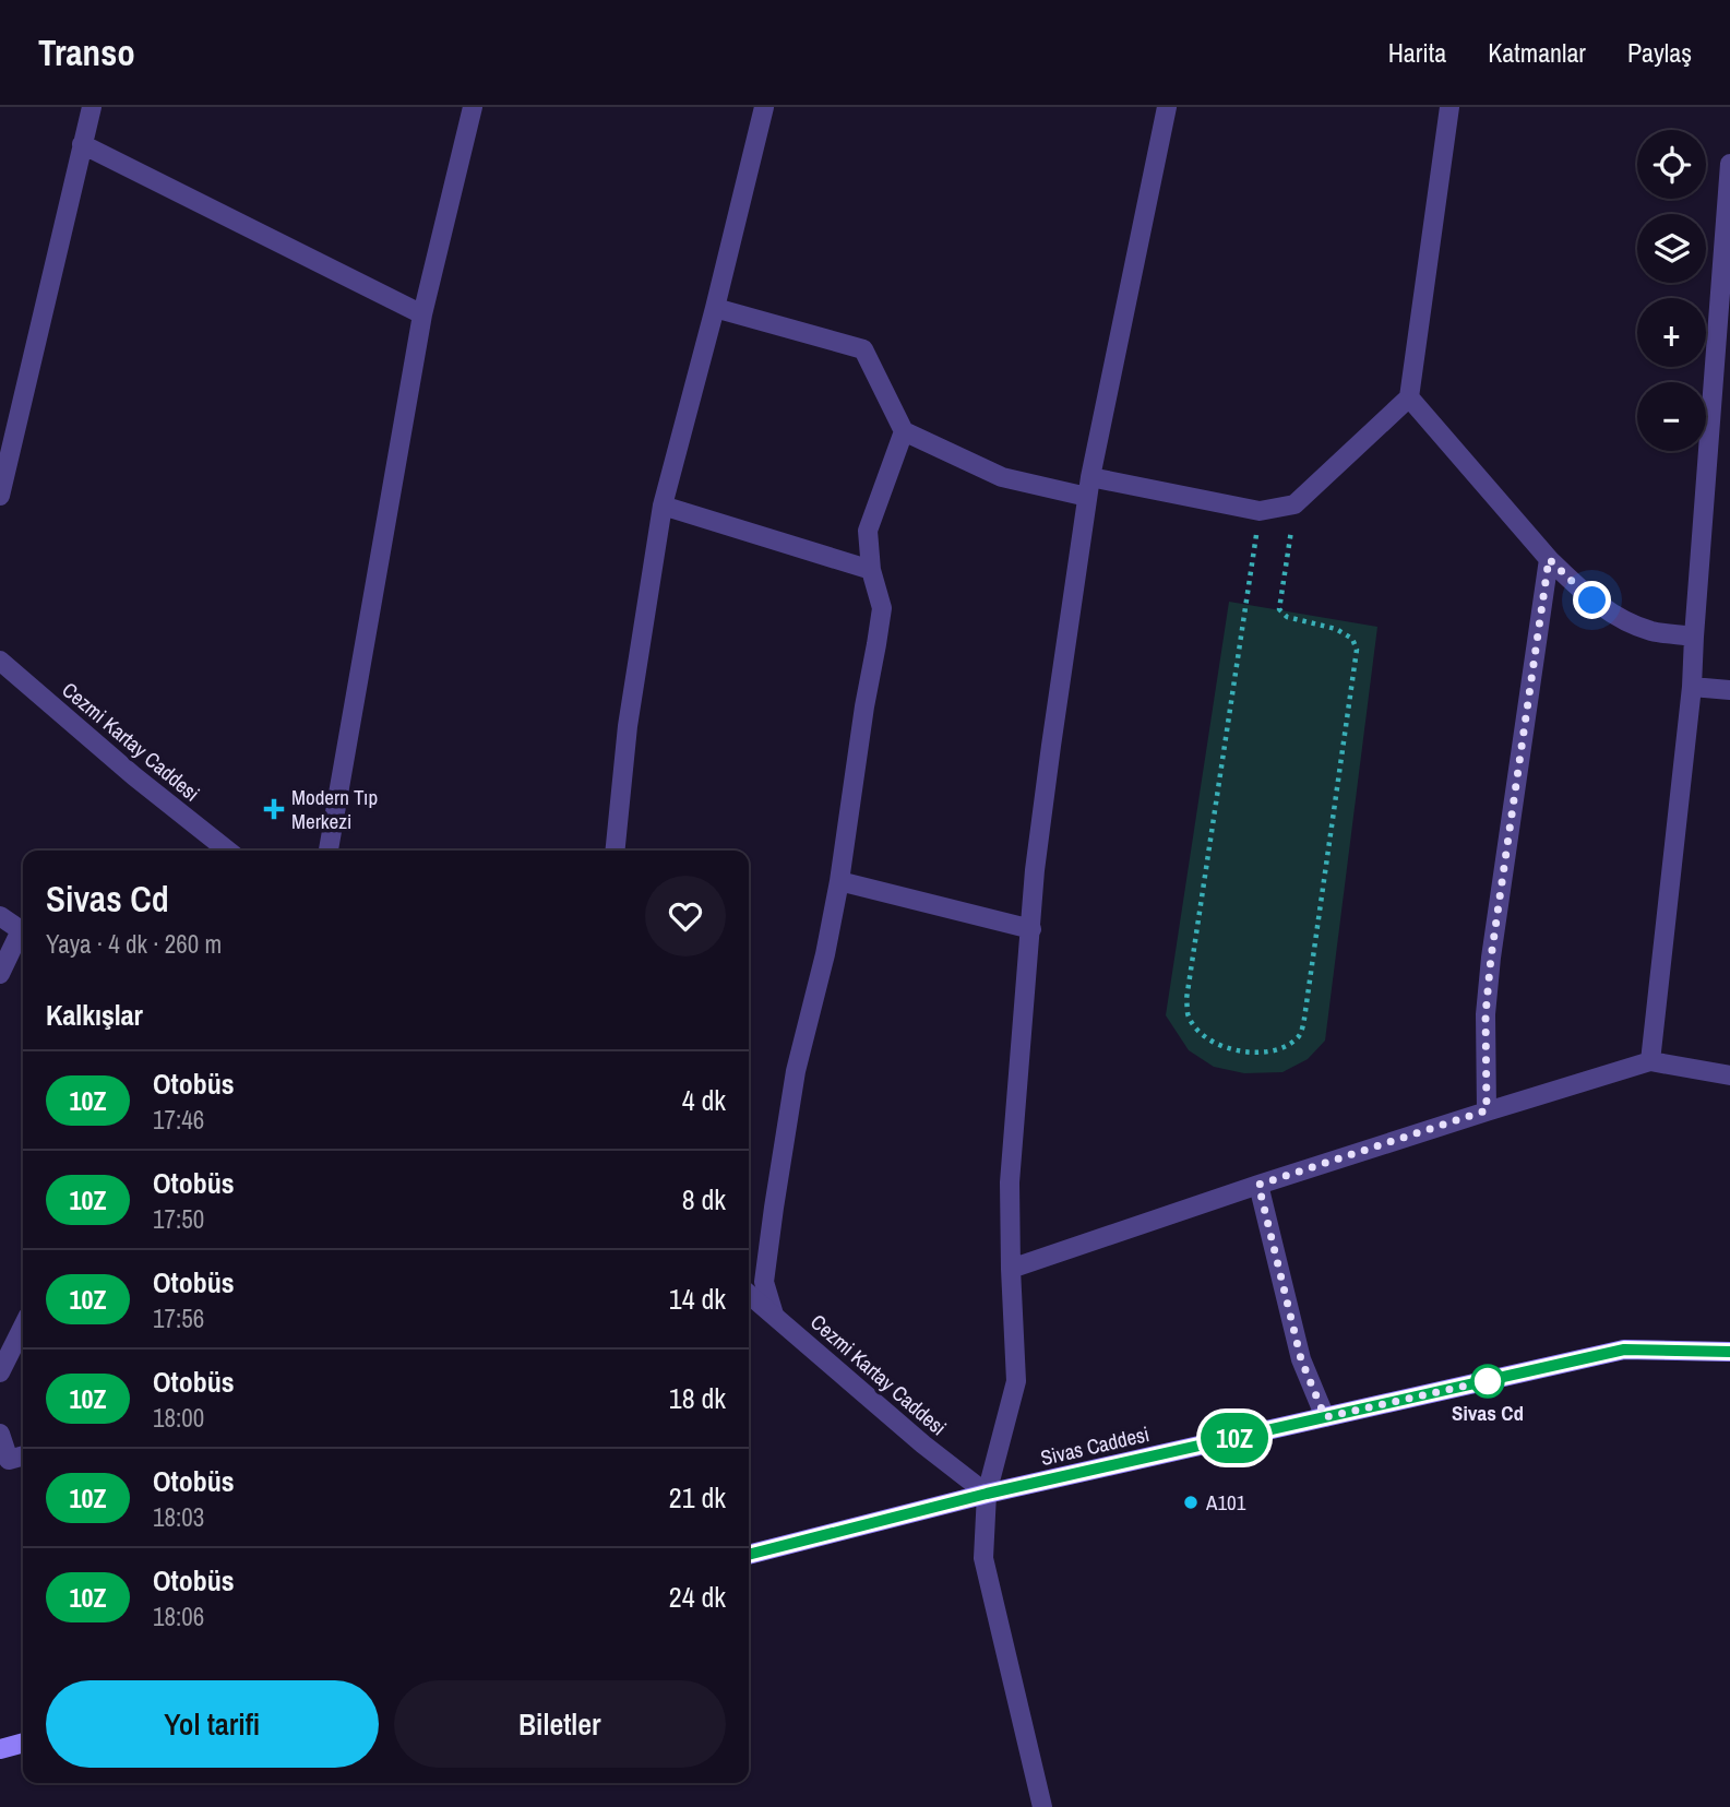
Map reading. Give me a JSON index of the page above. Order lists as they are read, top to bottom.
{
  "streets": {
    "main road": ["Sivas Caddesi"],
    "street": ["Cezmi Kartay Caddesi"]
  },
  "crossings": [
    ["Cezmi Kartay Caddesi", "Sivas Caddesi"]
  ],
  "places": {
    "health": ["Modern Tıp Merkezi"],
    "other": ["Sivas Cd", "A101"]
  },
  "lines": ["bus line 10Z"],
  "page": {
    "header": "Transo",
    "nav": ["Harita", "Katmanlar", "Paylaş"],
    "on_map": "10Z",
    "map_buttons": ["+", "−"],
    "heading": [
      ["Sivas Cd", "Yaya · 4 dk · 260 m"],
      "Kalkışlar"
    ],
    "list": [
      {
        "mark": "10Z",
        "name": "Otobüs",
        "note": "17:46",
        "value": "4 dk"
      },
      {
        "mark": "10Z",
        "name": "Otobüs",
        "note": "17:50",
        "value": "8 dk"
      },
      {
        "mark": "10Z",
        "name": "Otobüs",
        "note": "17:56",
        "value": "14 dk"
      },
      {
        "mark": "10Z",
        "name": "Otobüs",
        "note": "18:00",
        "value": "18 dk"
      },
      {
        "mark": "10Z",
        "name": "Otobüs",
        "note": "18:03",
        "value": "21 dk"
      },
      {
        "mark": "10Z",
        "name": "Otobüs",
        "note": "18:06",
        "value": "24 dk"
      }
    ],
    "buttons": ["Yol tarifi", "Biletler"]
  }
}
